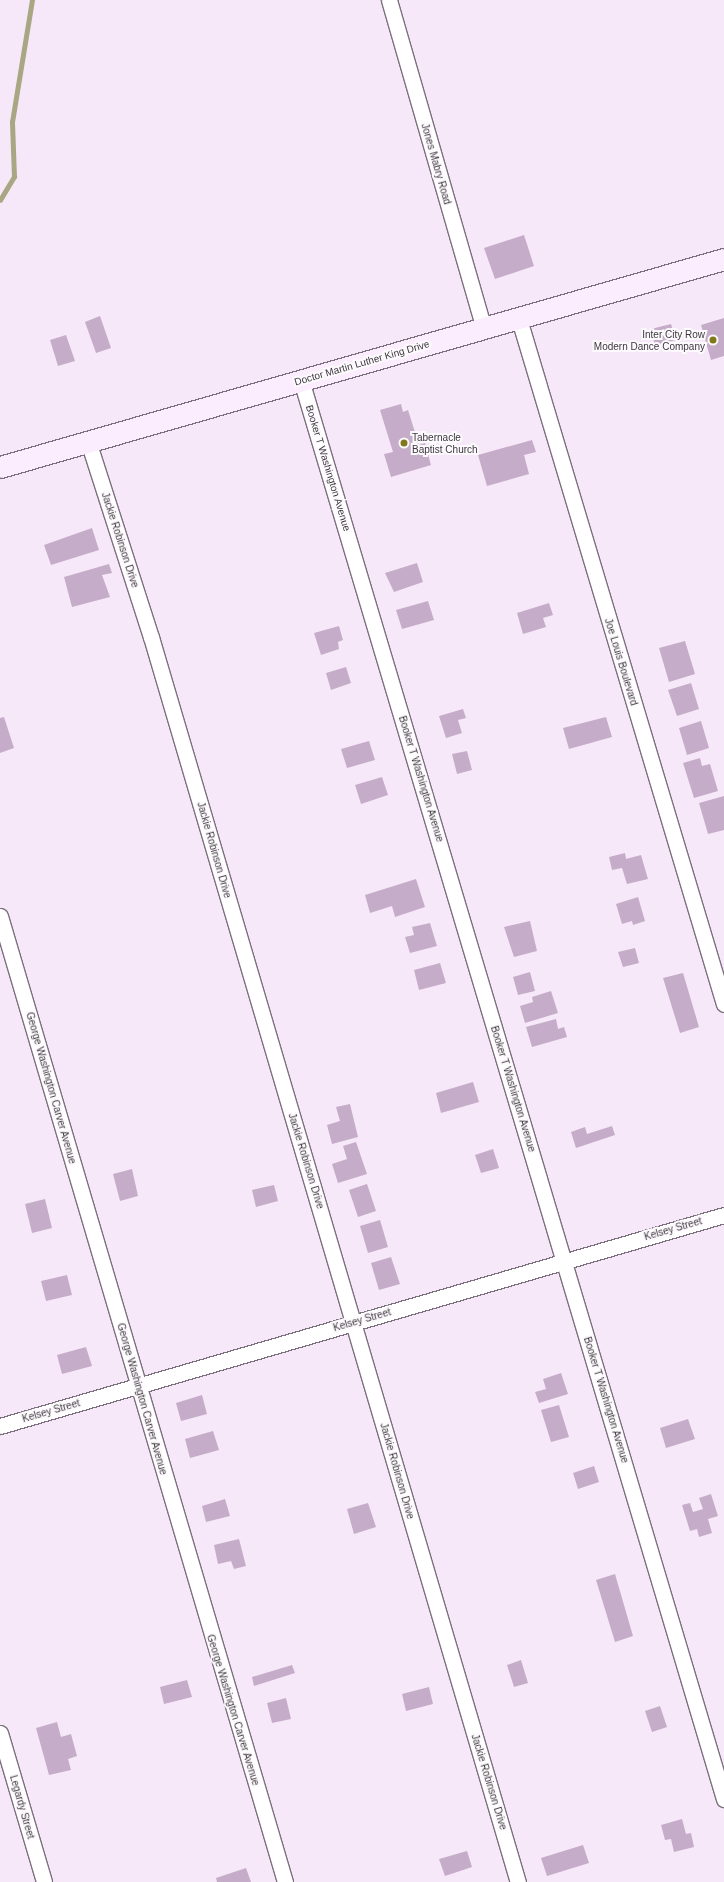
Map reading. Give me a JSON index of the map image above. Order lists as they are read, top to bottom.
{
  "streets": {
    "main road": ["Doctor Martin Luther King Drive"],
    "street": [
      "Jones Mabry Road",
      "Booker T Washington Avenue",
      "Jackie Robinson Drive",
      "Joe Louis Boulevard",
      "George Washington Carver Avenue",
      "Kelsey Street",
      "Legardy Street"
    ]
  },
  "crossings": [
    ["Jones Mabry Road", "Doctor Martin Luther King Drive"],
    ["Doctor Martin Luther King Drive", "Booker T Washington Avenue"],
    ["Doctor Martin Luther King Drive", "Jackie Robinson Drive"],
    ["Doctor Martin Luther King Drive", "Joe Louis Boulevard"],
    ["Booker T Washington Avenue", "Kelsey Street"],
    ["Jackie Robinson Drive", "Kelsey Street"],
    ["George Washington Carver Avenue", "Kelsey Street"]
  ],
  "places": ["Inter City Row Modern Dance Company", "Tabernacle Baptist Church"]
}
